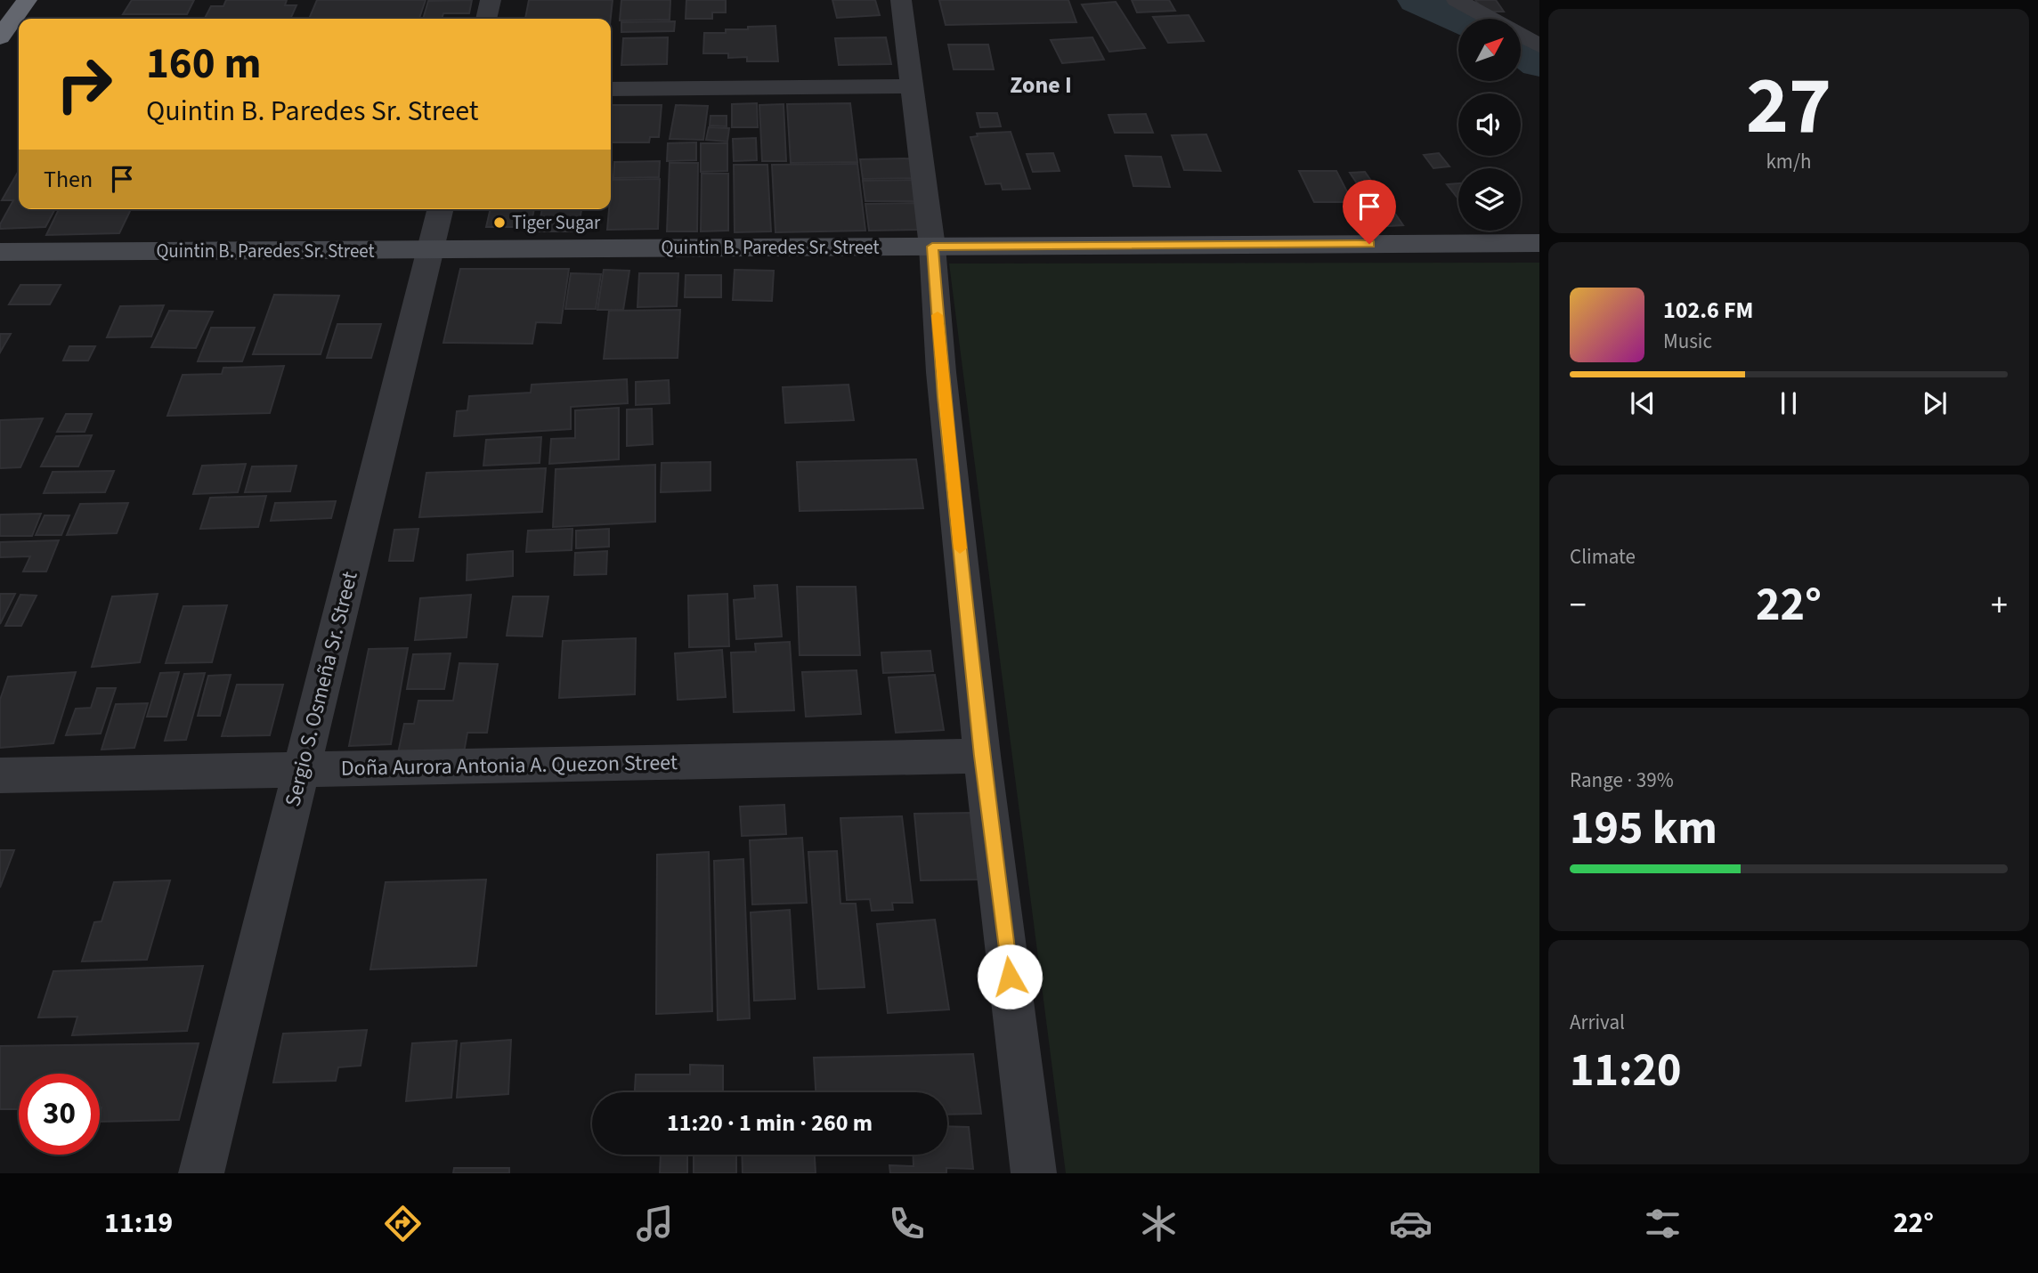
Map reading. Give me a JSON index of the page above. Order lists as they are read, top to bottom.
{
  "streets": {
    "main road": ["Quintin B. Paredes Sr. Street"],
    "street": ["Sergio S. Osmeña Sr. Street", "Doña Aurora Antonia A. Quezon Street"]
  },
  "crossings": [
    ["Quintin B. Paredes Sr. Street", "Sergio S. Osmeña Sr. Street"],
    ["Sergio S. Osmeña Sr. Street", "Doña Aurora Antonia A. Quezon Street"]
  ],
  "districts": ["Zone I"],
  "places": ["Tiger Sugar"],
  "north": "top right",
  "page": {
    "tile": [
      ["27", "km/h"],
      "Climate",
      ["Range · 39%", "195 km"],
      ["Arrival", "11:20"]
    ],
    "turn": ["160 m", "Quintin B. Paredes Sr. Street"],
    "then": "Then",
    "song": ["102.6 FM", "Music"],
    "heat": ["−", "22°", "+"],
    "limit": "30",
    "trip": "11:20 · 1 min · 260 m",
    "tabs": ["11:19", "22°"]
  }
}
